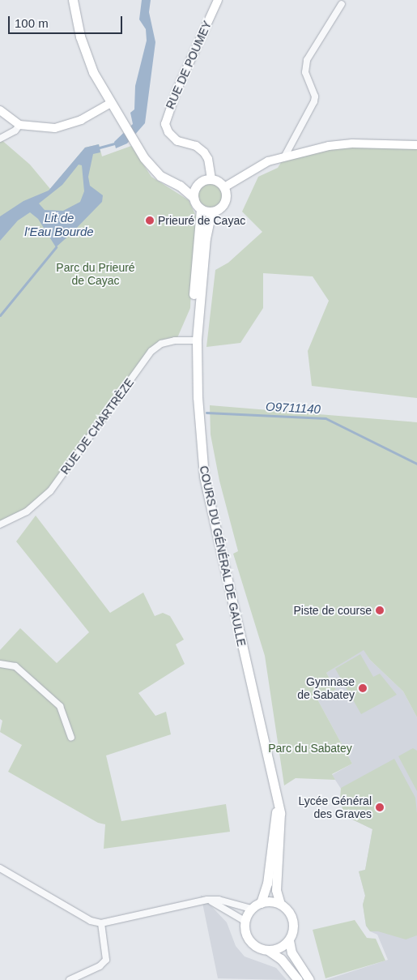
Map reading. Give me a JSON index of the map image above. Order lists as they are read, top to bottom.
{
  "streets": {
    "main road": ["COURS DU GÉNÉRAL DE GAULLE"],
    "street": ["RUE DE POUMEY", "RUE DE CHARTRÈZE"]
  },
  "crossings": [
    ["RUE DE CHARTRÈZE", "COURS DU GÉNÉRAL DE GAULLE"]
  ],
  "water": ["Lit de l'Eau Bourde", "O9711140"],
  "parks": ["Parc du Prieuré de Cayac", "Parc du Sabatey"],
  "places": [
    "Prieuré de Cayac",
    "Piste de course",
    "Gymnase de Sabatey",
    "Lycée Général des Graves"
  ],
  "scale_bar": "100 m"
}
